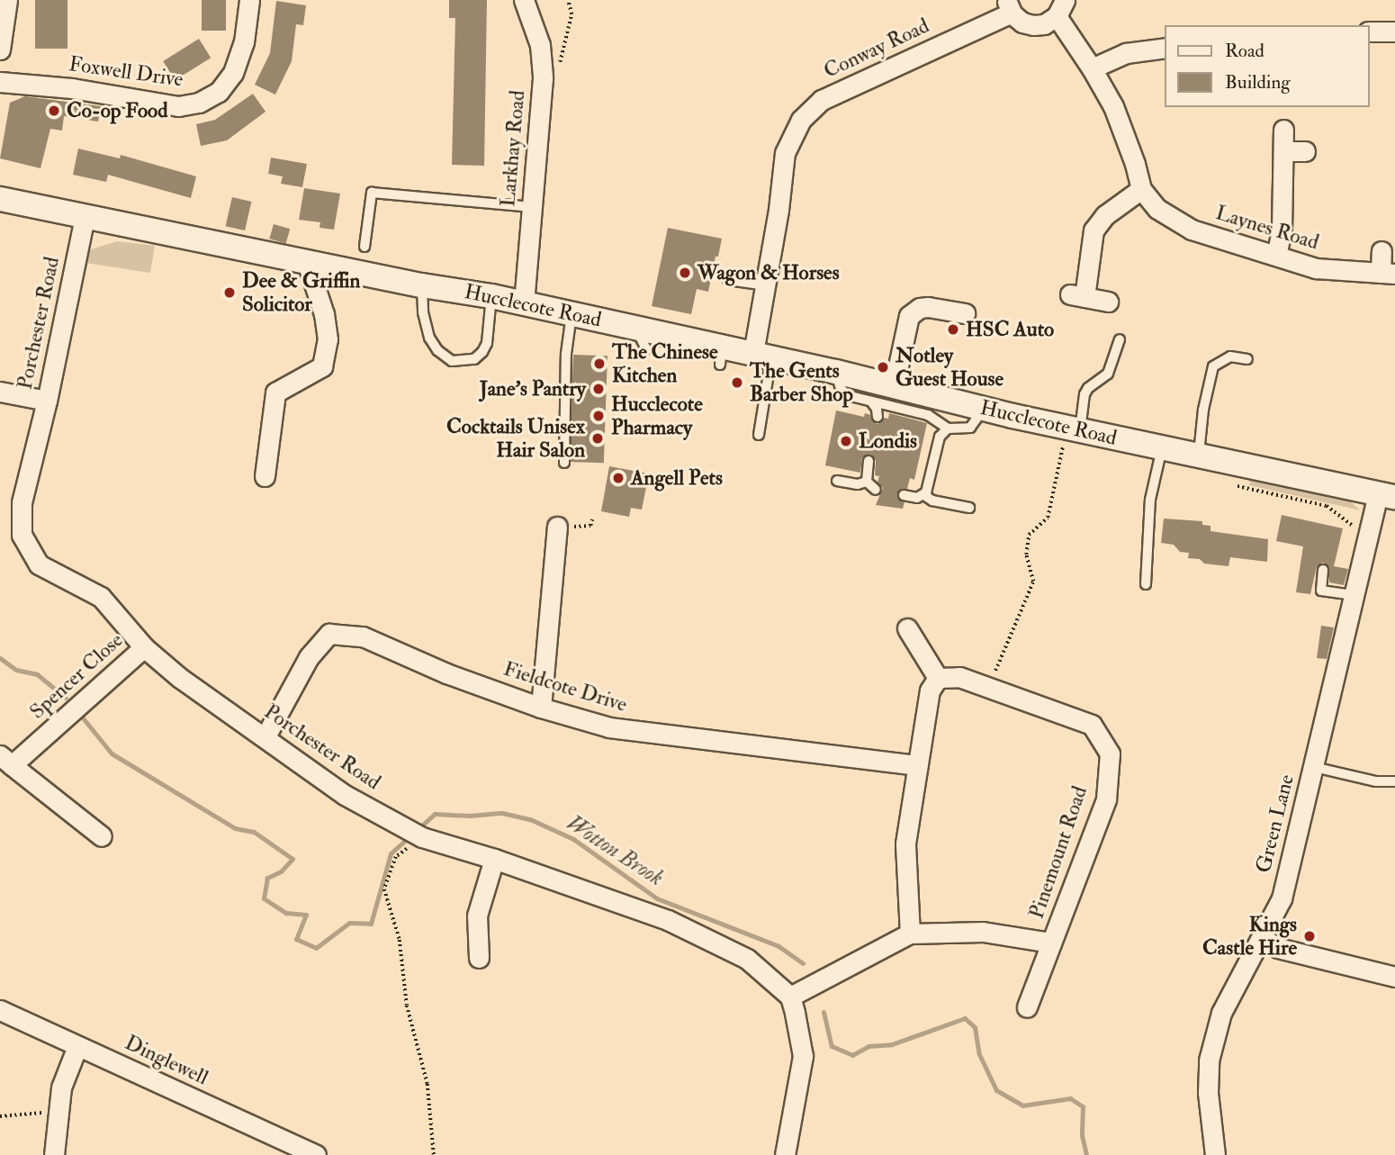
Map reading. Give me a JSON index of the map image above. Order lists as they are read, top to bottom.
{
  "streets": {
    "street": [
      "Conway Road",
      "Foxwell Drive",
      "Larkhay Road",
      "Laynes Road",
      "Hucclecote Road",
      "Porchester Road",
      "Spencer Close",
      "Fieldcote Drive",
      "Green Lane",
      "Pinemount Road",
      "Dinglewell"
    ]
  },
  "crossings": [
    ["Conway Road", "Hucclecote Road"],
    ["Larkhay Road", "Hucclecote Road"],
    ["Hucclecote Road", "Porchester Road"],
    ["Hucclecote Road", "Green Lane"],
    ["Porchester Road", "Spencer Close"],
    ["Porchester Road", "Fieldcote Drive"]
  ],
  "water": ["Wotton Brook"],
  "places": [
    "Co-op Food",
    "Wagon & Horses",
    "Dee & Griffin Solicitor",
    "HSC Auto",
    "The Chinese Kitchen",
    "Notley Guest House",
    "The Gents Barber Shop",
    "Jane's Pantry",
    "Hucclecote Pharmacy",
    "Cocktails Unisex Hair Salon",
    "Londis",
    "Angell Pets",
    "Kings Castle Hire"
  ],
  "legend": ["Road", "Building"]
}
